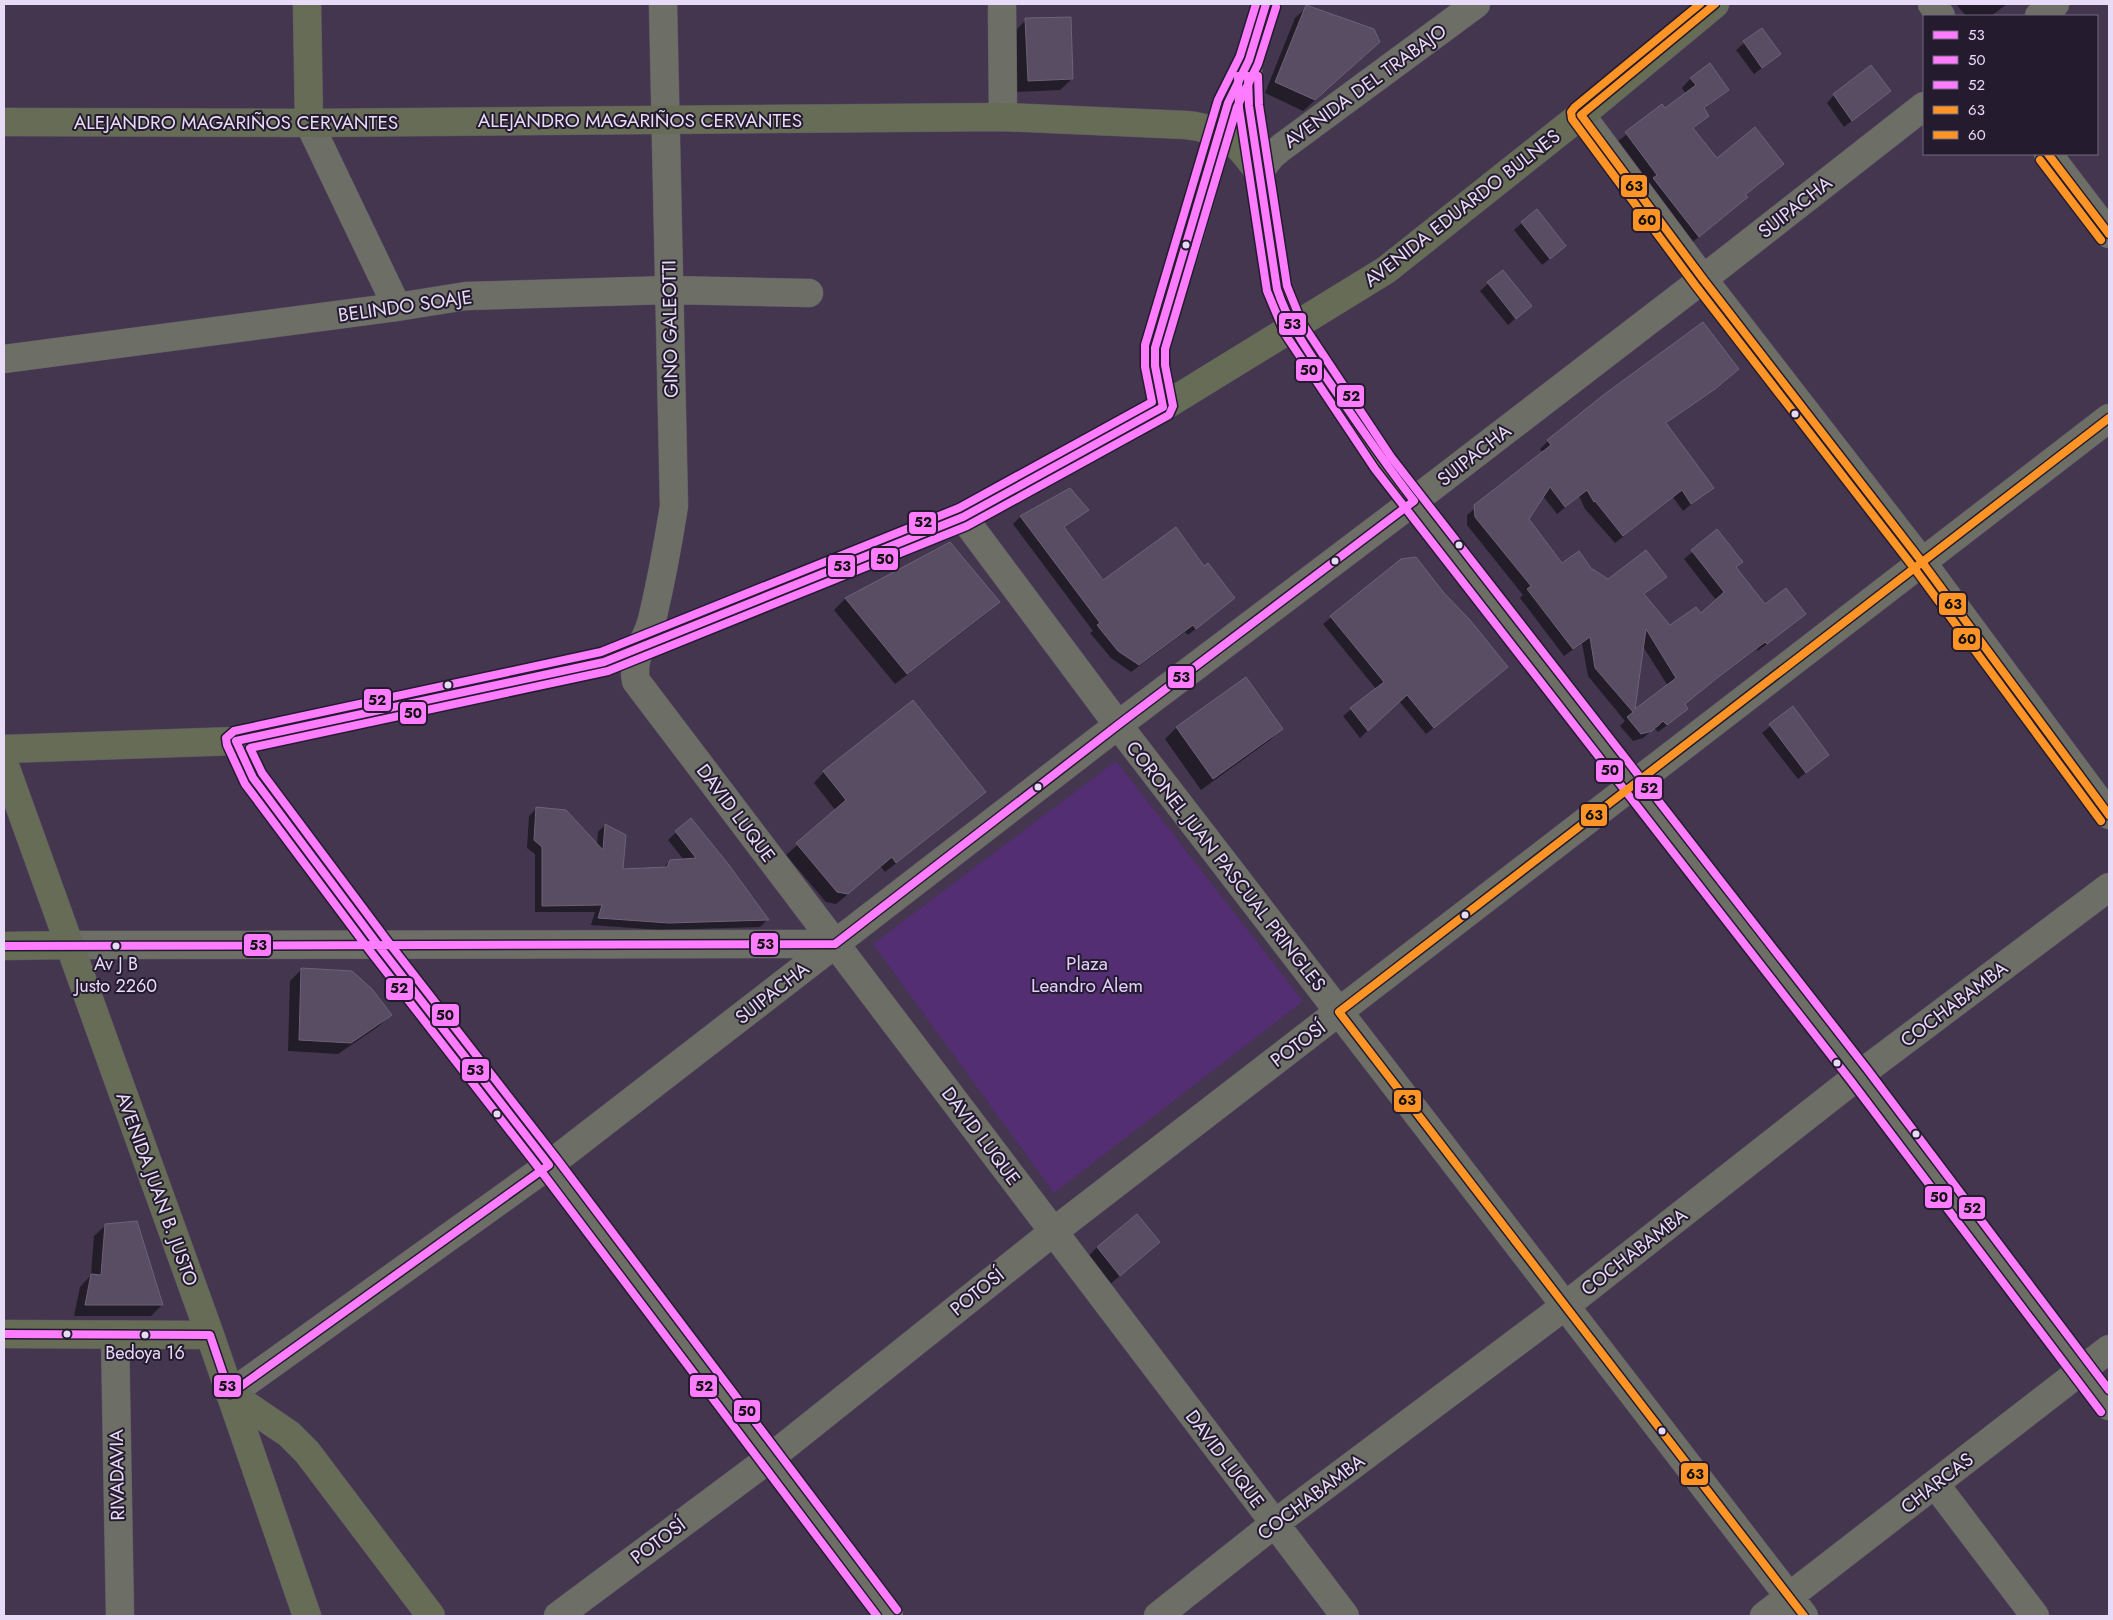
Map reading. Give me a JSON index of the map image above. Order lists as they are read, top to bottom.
{
  "streets": {
    "main road": ["ALEJANDRO MAGARIÑOS CERVANTES", "AVENIDA EDUARDO BULNES", "AVENIDA JUAN B. JUSTO"],
    "street": [
      "AVENIDA DEL TRABAJO",
      "SUIPACHA",
      "BELINDO SOAJE",
      "GINO GALEOTTI",
      "DAVID LUQUE",
      "CORONEL JUAN PASCUAL PRINGLES",
      "COCHABAMBA",
      "POTOSÍ",
      "RIVADAVIA",
      "CHARCAS"
    ]
  },
  "crossings": [
    ["AVENIDA DEL TRABAJO", "ALEJANDRO MAGARIÑOS CERVANTES"],
    ["ALEJANDRO MAGARIÑOS CERVANTES", "GINO GALEOTTI"],
    ["SUIPACHA", "DAVID LUQUE"],
    ["SUIPACHA", "CORONEL JUAN PASCUAL PRINGLES"],
    ["SUIPACHA", "AVENIDA JUAN B. JUSTO"],
    ["AVENIDA EDUARDO BULNES", "GINO GALEOTTI"],
    ["AVENIDA EDUARDO BULNES", "DAVID LUQUE"],
    ["AVENIDA EDUARDO BULNES", "CORONEL JUAN PASCUAL PRINGLES"],
    ["BELINDO SOAJE", "GINO GALEOTTI"],
    ["GINO GALEOTTI", "DAVID LUQUE"],
    ["DAVID LUQUE", "COCHABAMBA"],
    ["DAVID LUQUE", "POTOSÍ"],
    ["CORONEL JUAN PASCUAL PRINGLES", "COCHABAMBA"],
    ["CORONEL JUAN PASCUAL PRINGLES", "POTOSÍ"],
    ["CORONEL JUAN PASCUAL PRINGLES", "CHARCAS"]
  ],
  "parks": ["Plaza Leandro Alem"],
  "places": ["Av J B Justo 2260", "Bedoya 16"],
  "lines": [
    "transit line 53",
    "transit line 52",
    "transit line 63",
    "transit line 60",
    "transit line 50"
  ],
  "legend": [
    "53",
    "50",
    "52",
    "63",
    "60"
  ]
}
